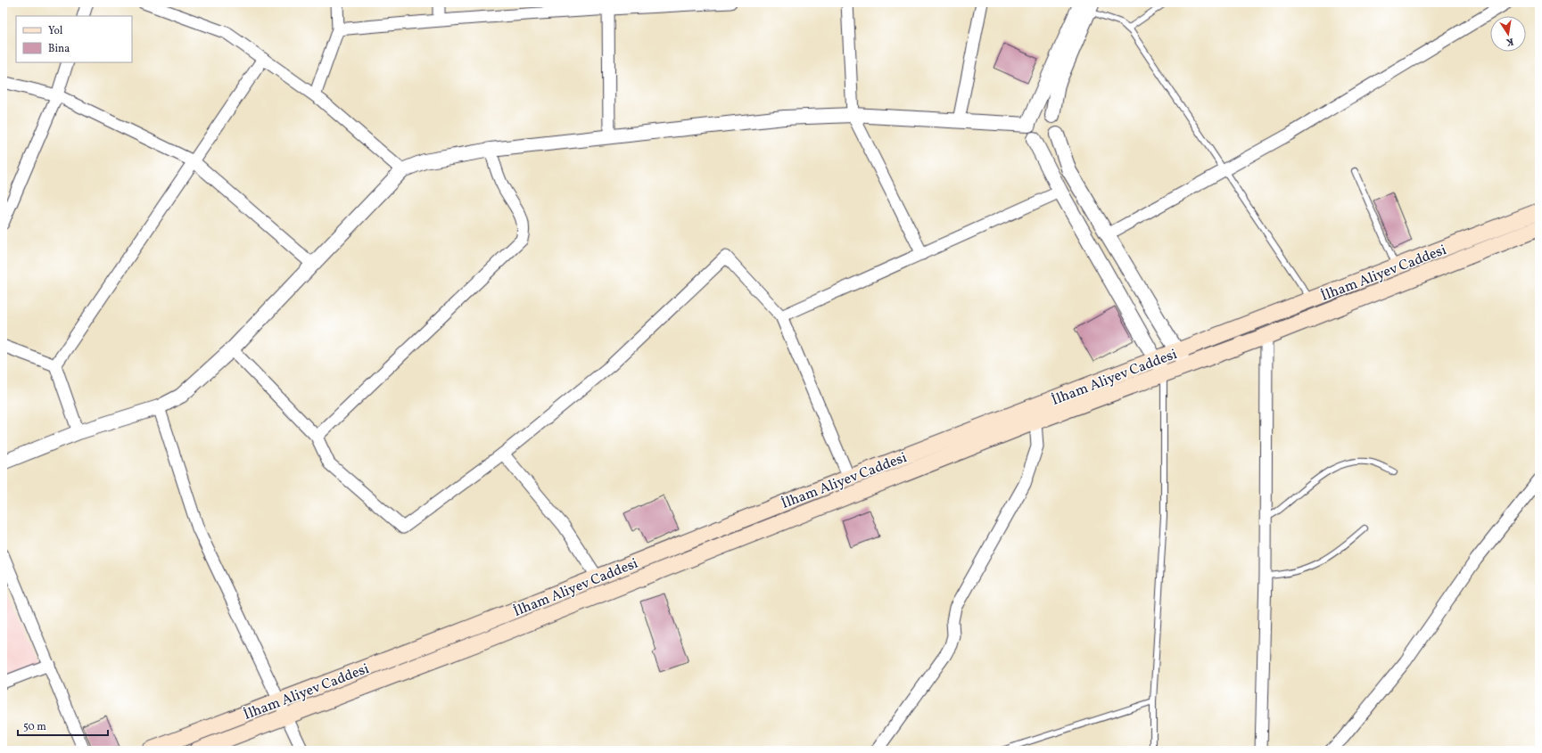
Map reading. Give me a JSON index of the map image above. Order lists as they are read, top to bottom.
{
  "streets": {
    "main road": ["İlham Aliyev Caddesi"]
  },
  "legend": ["Yol", "Bina"],
  "scale_bar": "50 m",
  "north": "bottom"
}
